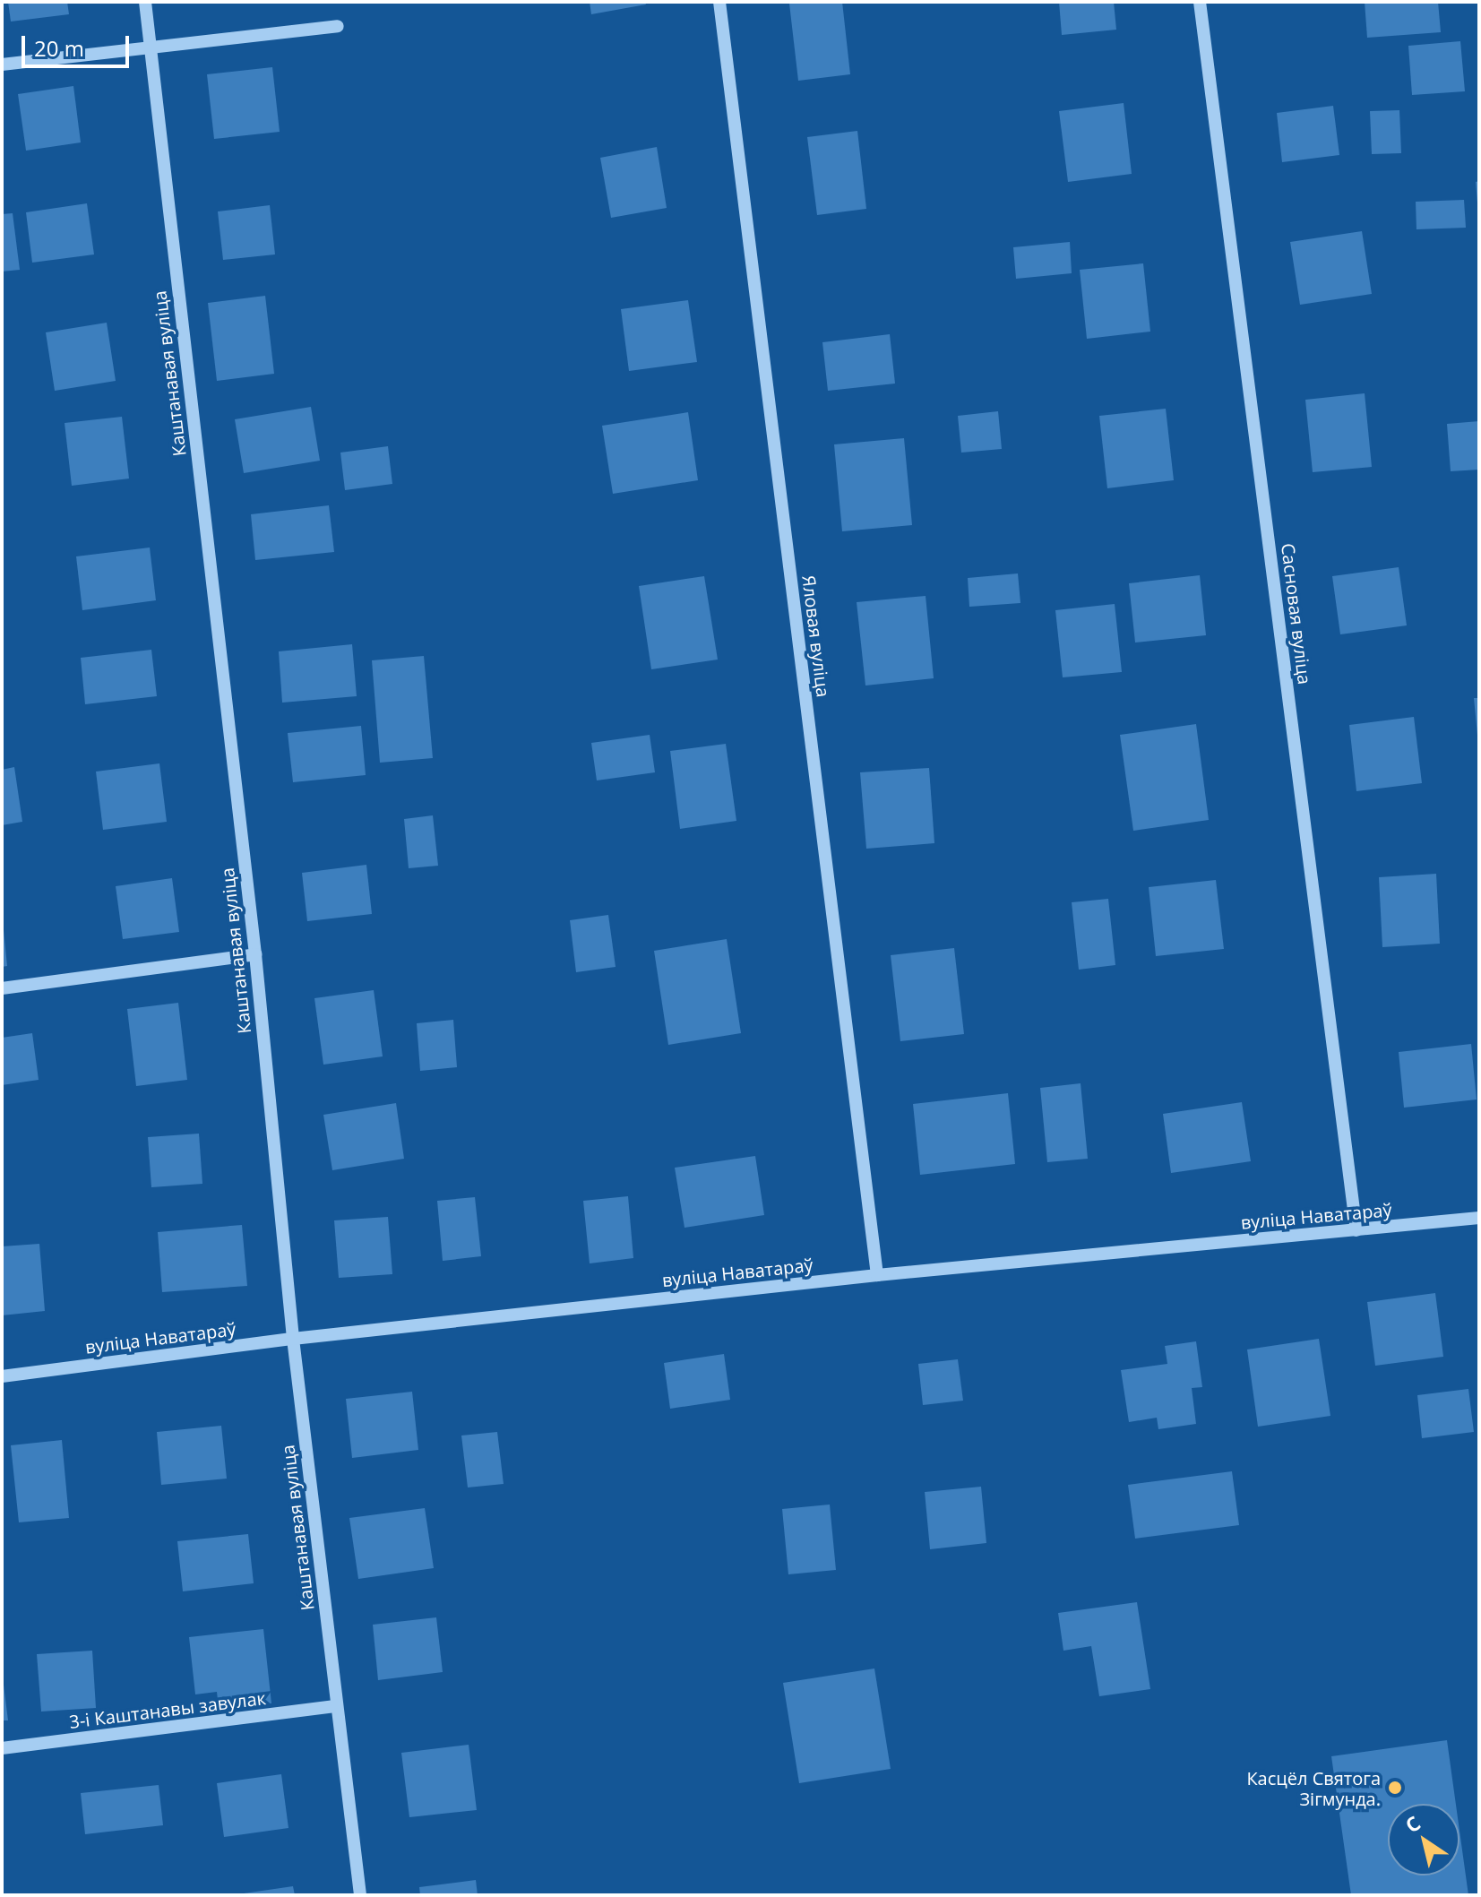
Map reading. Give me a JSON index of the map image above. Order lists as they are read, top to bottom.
{
  "streets": {
    "street": [
      "Каштанавая вуліца",
      "Сасновая вуліца",
      "Яловая вуліца",
      "вуліца Наватараў",
      "3-і Каштанавы завулак"
    ]
  },
  "crossings": [
    ["Каштанавая вуліца", "вуліца Наватараў"],
    ["Каштанавая вуліца", "3-і Каштанавы завулак"],
    ["Сасновая вуліца", "вуліца Наватараў"],
    ["Яловая вуліца", "вуліца Наватараў"]
  ],
  "places": ["Касцёл Святога Зігмунда."],
  "scale_bar": "20 m",
  "north": "top left"
}
